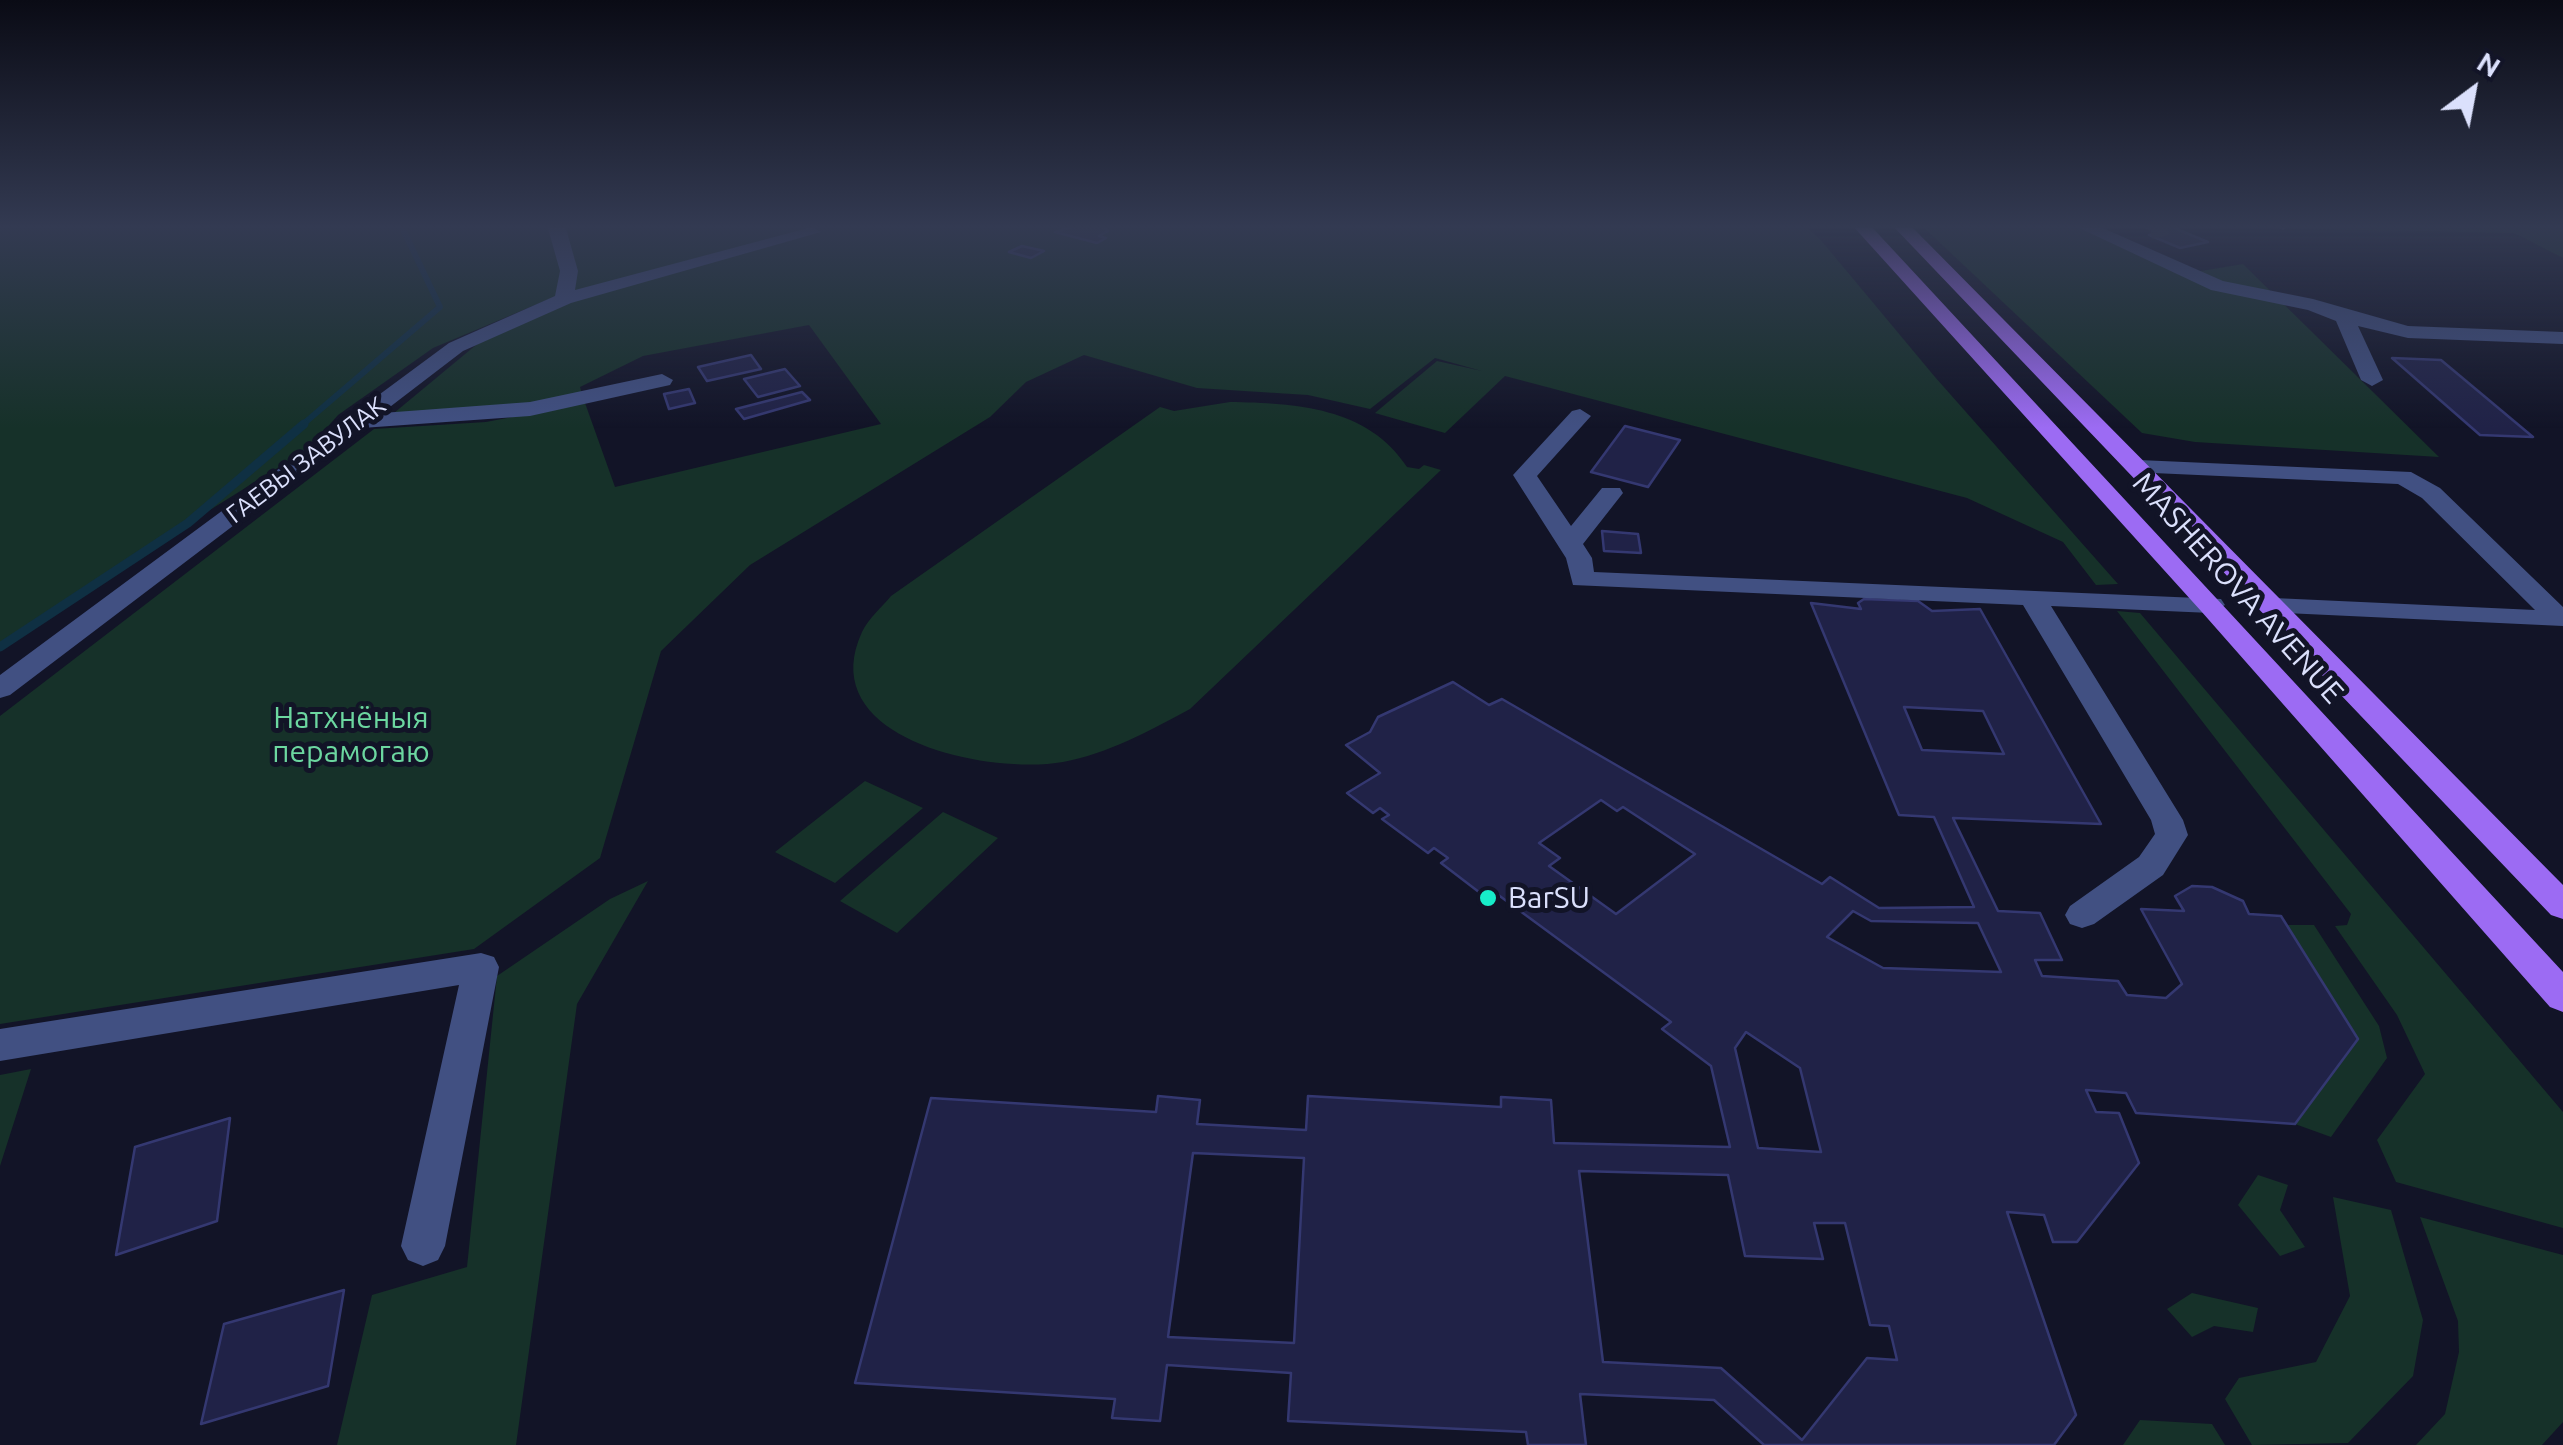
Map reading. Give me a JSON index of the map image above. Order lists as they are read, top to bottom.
{
  "streets": {
    "main road": ["MASHEROVA AVENUE"],
    "street": ["ГАЕВЫ ЗАВУЛАК"]
  },
  "parks": ["Натхнёныя перамогаю"],
  "places": ["BarSU"],
  "north": "top right"
}
